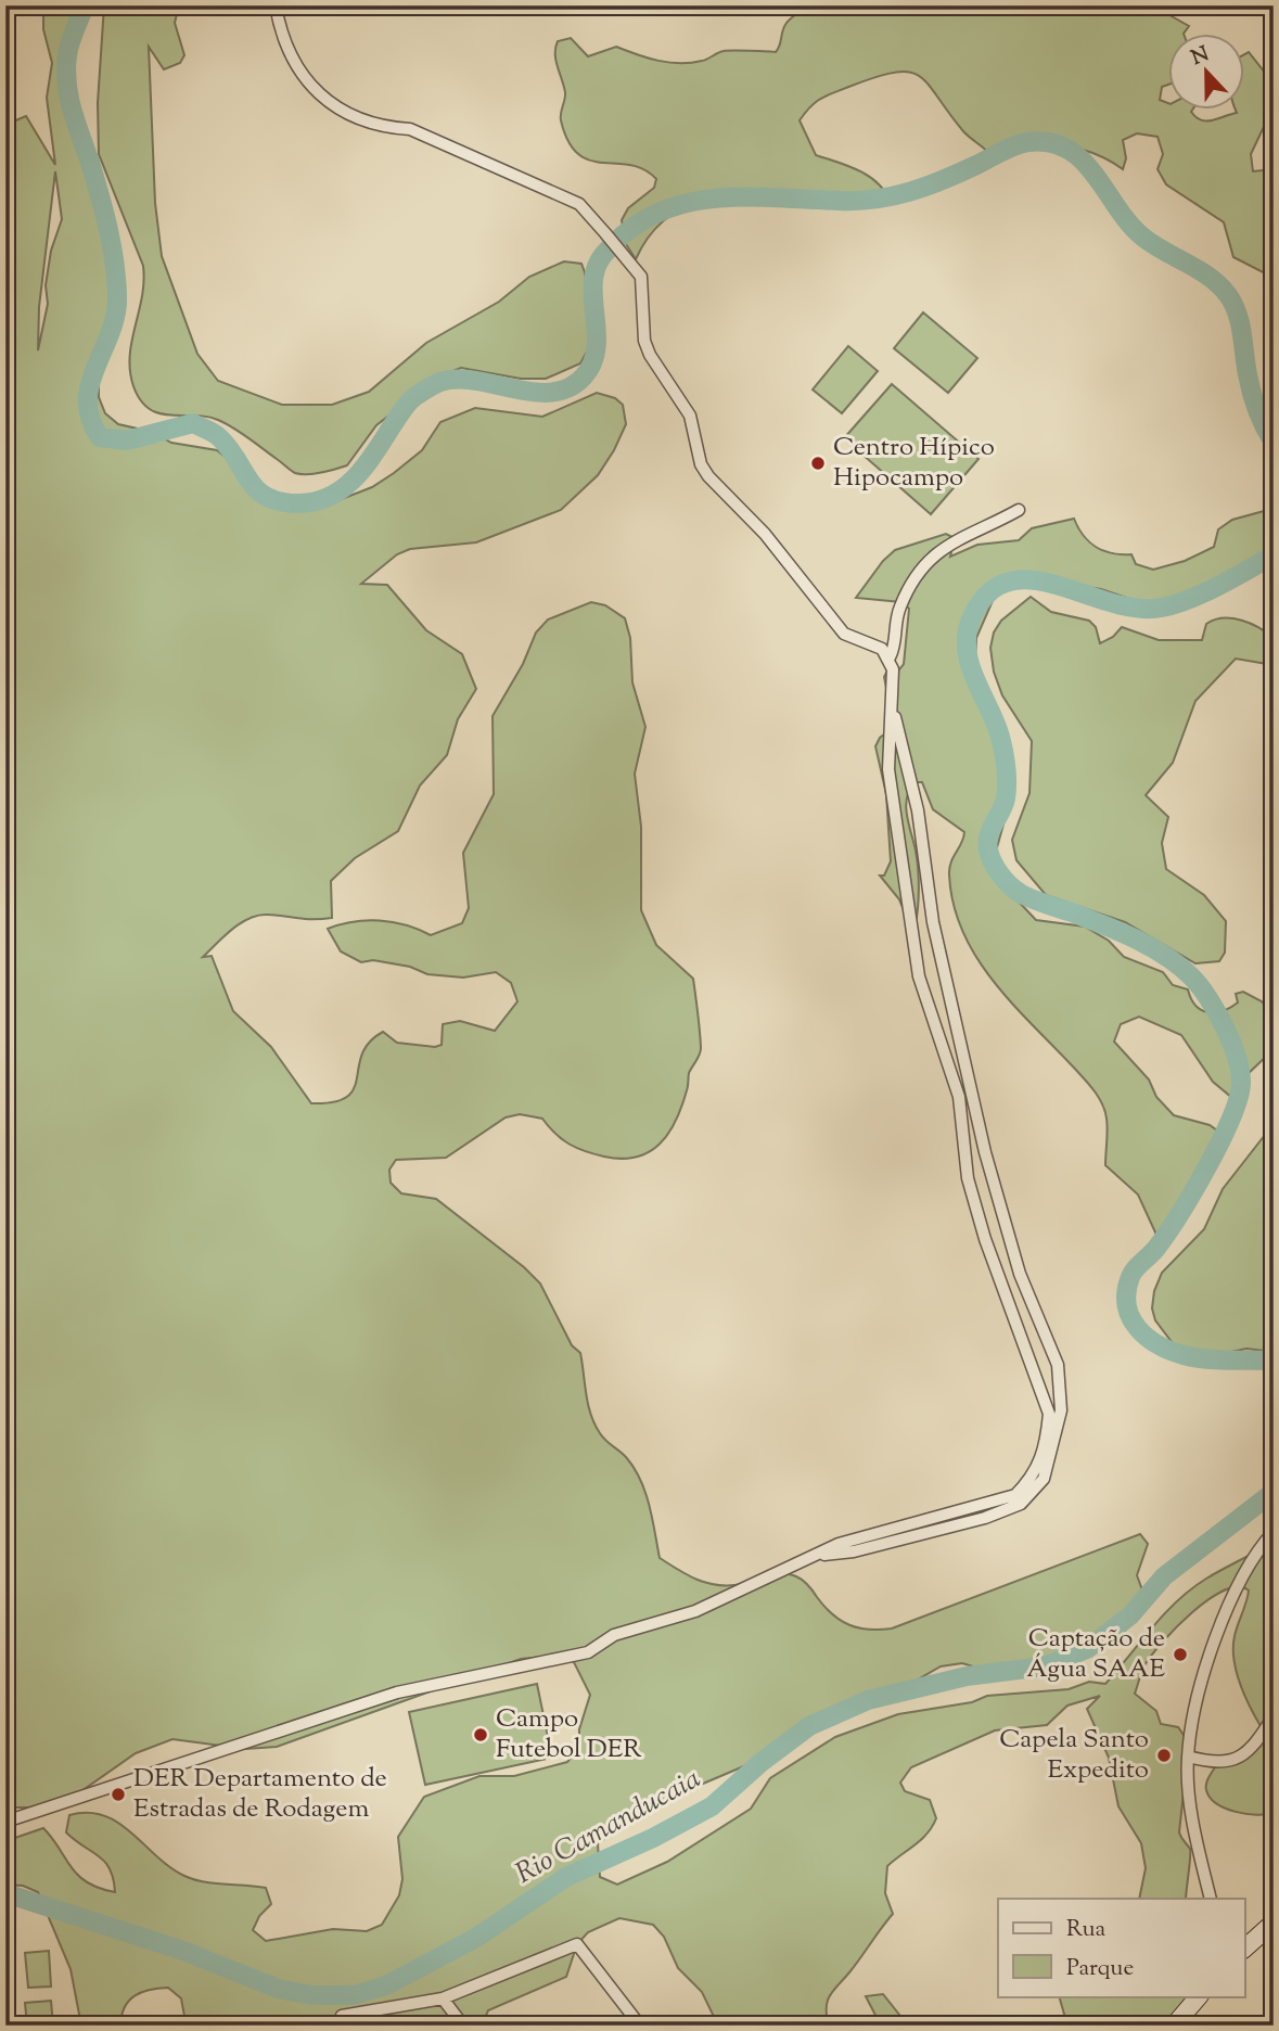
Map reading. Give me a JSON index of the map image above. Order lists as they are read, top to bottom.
{
  "water": ["Rio Camanducaia"],
  "places": [
    "Centro Hípico Hipocampo",
    "Captação de Água SAAE",
    "Campo Futebol DER",
    "Capela Santo Expedito",
    "DER Departamento de Estradas de Rodagem"
  ],
  "legend": ["Rua", "Parque"],
  "north": "top"
}
